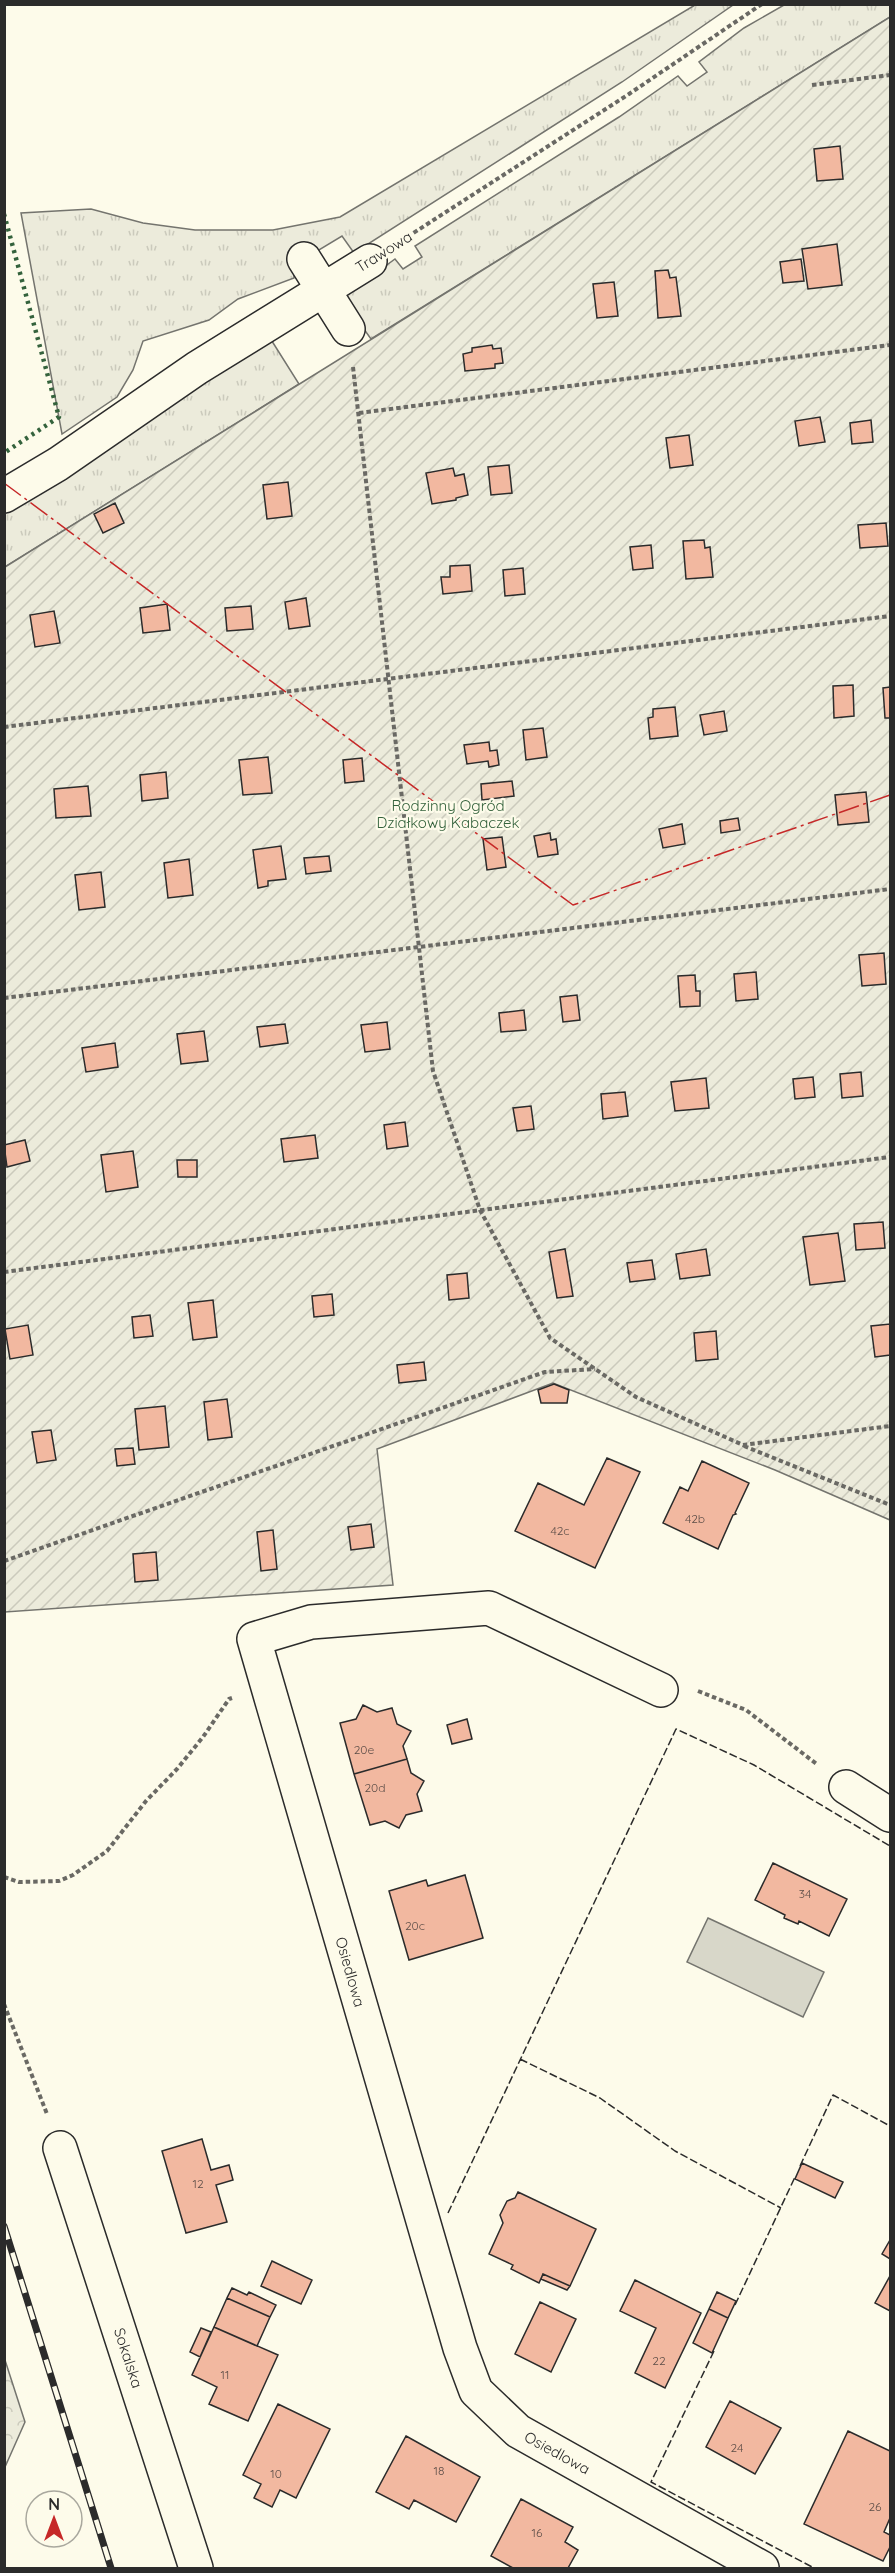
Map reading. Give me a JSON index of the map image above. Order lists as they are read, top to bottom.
{
  "streets": {
    "street": ["Trawowa", "Osiedlowa", "Sokalska"]
  },
  "parks": ["Rodzinny Ogród Działkowy Kabaczek"],
  "house_numbers": [
    "42b",
    "42c",
    "20e",
    "20d",
    "34",
    "20c",
    "12",
    "22",
    "11",
    "24",
    "18",
    "10",
    "26",
    "16"
  ],
  "north": "top"
}
